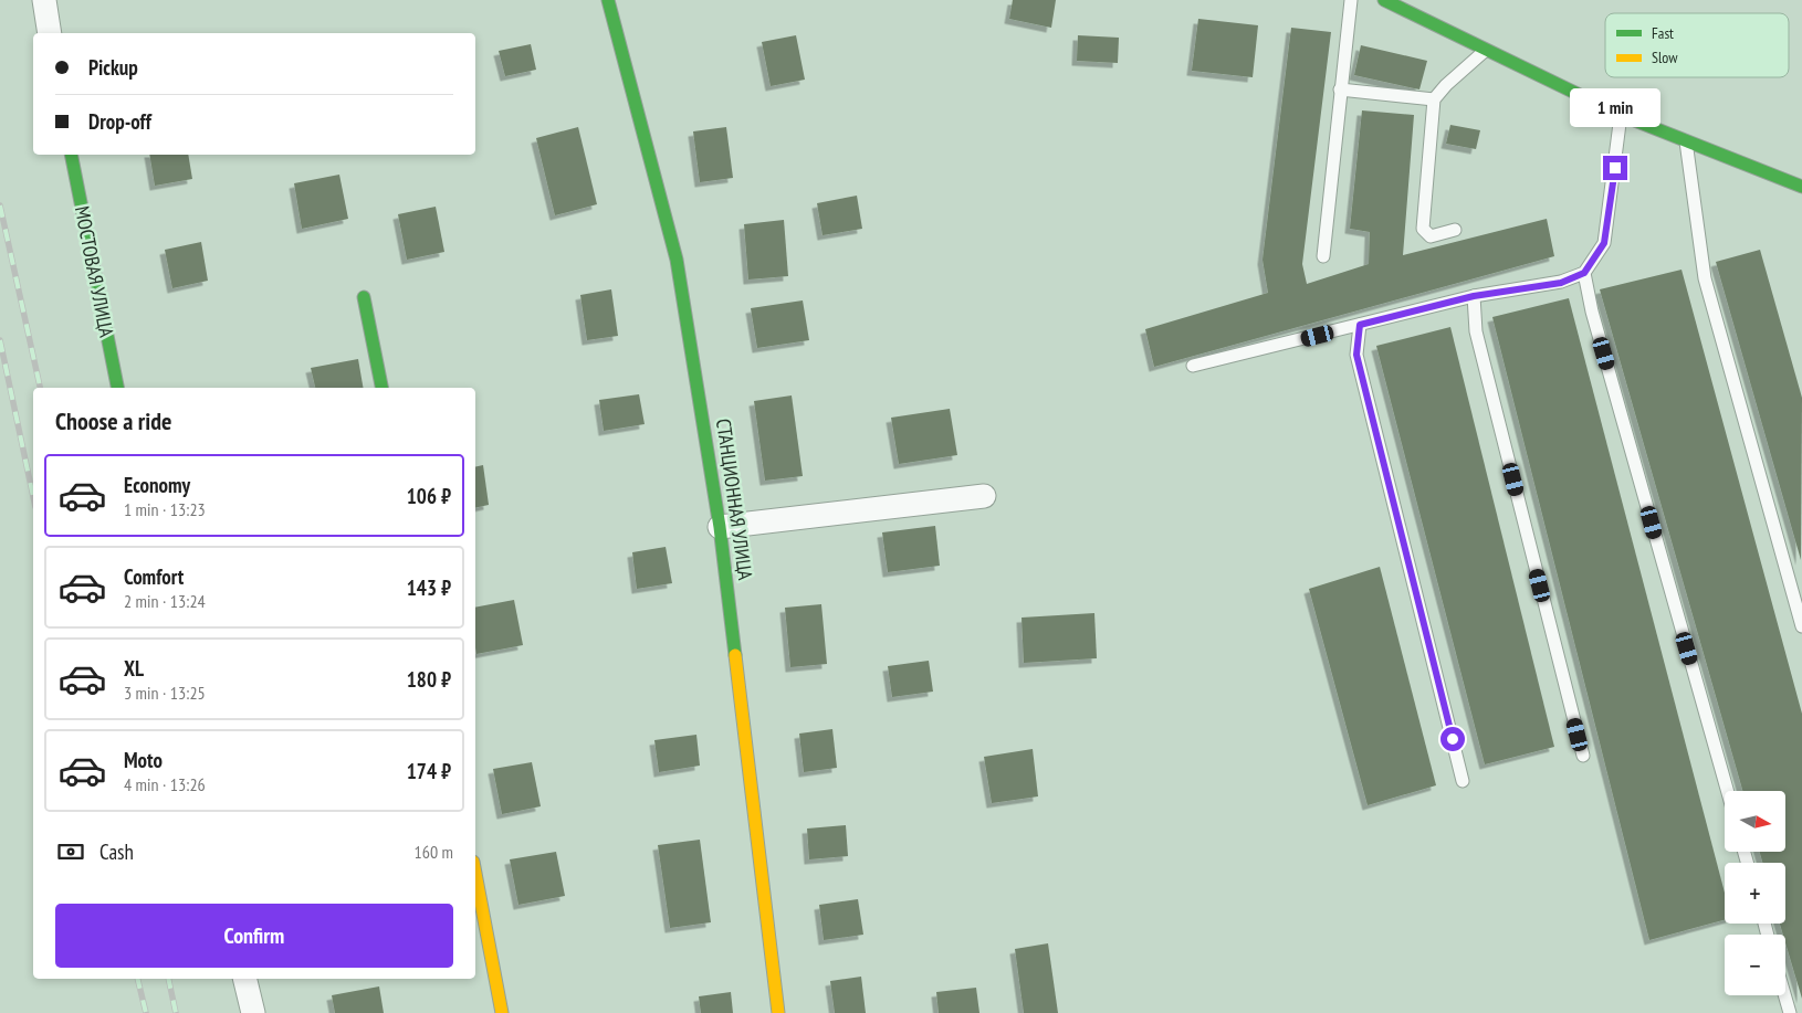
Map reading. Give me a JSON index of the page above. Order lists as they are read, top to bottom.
{
  "streets": {
    "street": ["МОСТОВАЯ УЛИЦА", "СТАНЦИОННАЯ УЛИЦА"]
  },
  "legend": ["Fast", "Slow"],
  "north": "right",
  "page": {
    "banner": ["Pickup", "Drop-off"],
    "bubble": "1 min",
    "heading": "Choose a ride",
    "list": [
      {
        "name": "Economy",
        "note": "1 min · 13:23",
        "value": "106 ₽"
      },
      {
        "name": "Comfort",
        "note": "2 min · 13:24",
        "value": "143 ₽"
      },
      {
        "name": "XL",
        "note": "3 min · 13:25",
        "value": "180 ₽"
      },
      {
        "name": "Moto",
        "note": "4 min · 13:26",
        "value": "174 ₽"
      }
    ],
    "map_buttons": ["+", "−"],
    "pay": ["Cash", "160 m"],
    "buttons": "Confirm"
  }
}
